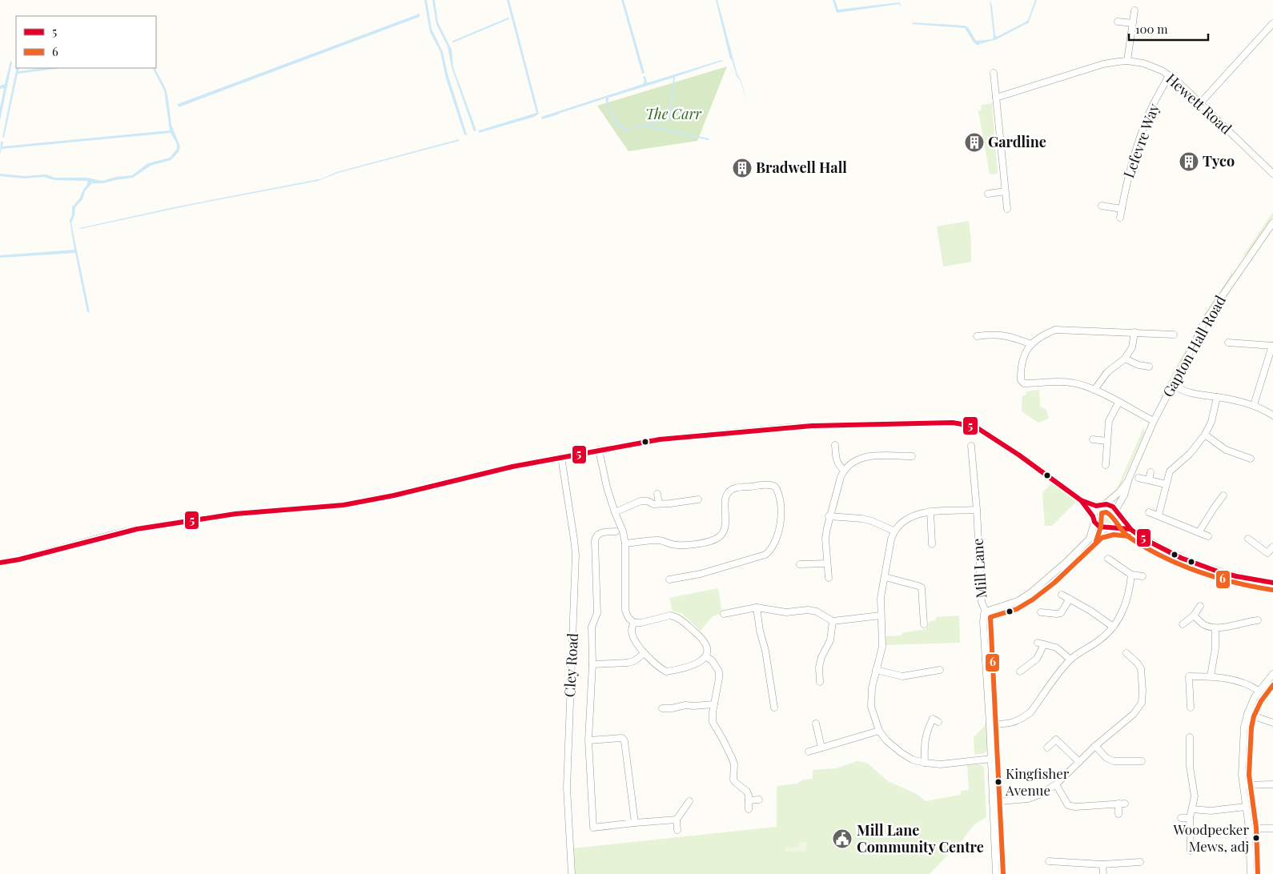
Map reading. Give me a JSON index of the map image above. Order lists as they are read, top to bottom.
{
  "streets": {
    "street": [
      "Hewett Road",
      "Lefevre Way",
      "Gapton Hall Road",
      "Mill Lane",
      "Cley Road"
    ]
  },
  "crossings": [
    ["Hewett Road", "Lefevre Way"]
  ],
  "parks": ["The Carr"],
  "places": {
    "building": ["Gardline", "Tyco", "Bradwell Hall"],
    "other": ["Kingfisher Avenue", "Woodpecker Mews, adj"],
    "public building": ["Mill Lane Community Centre"]
  },
  "lines": ["transit line 5", "transit line 6"],
  "legend": ["5", "6"],
  "scale_bar": "100 m"
}
